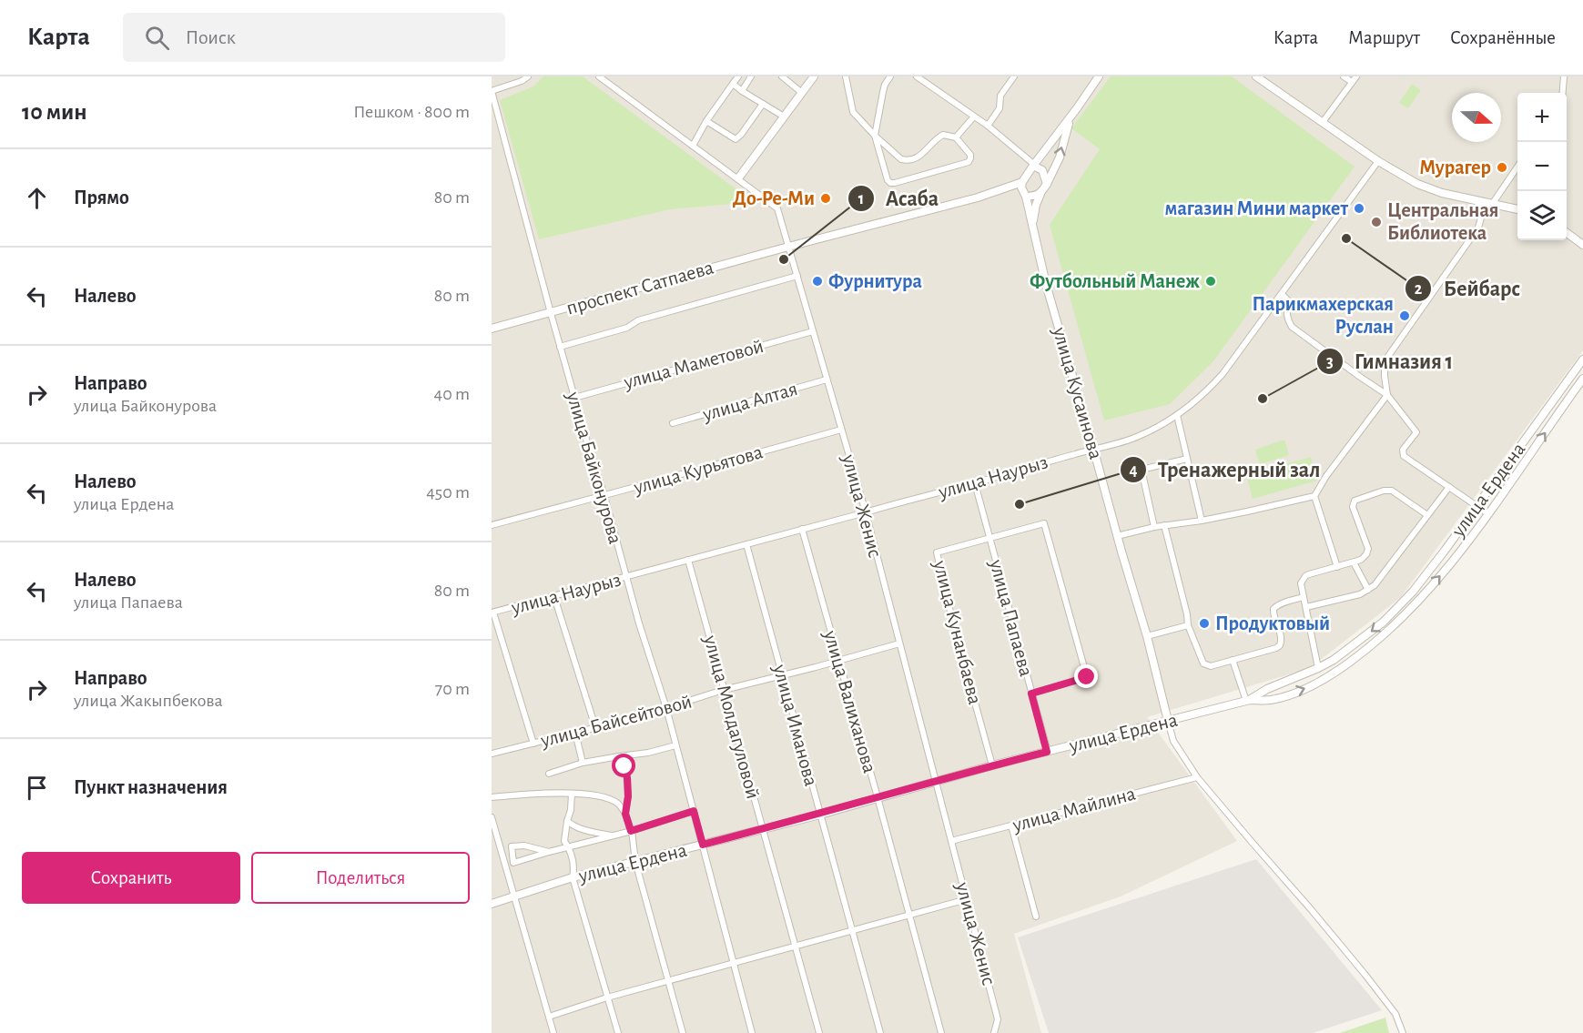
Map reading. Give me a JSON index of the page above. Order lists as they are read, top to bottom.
{
  "streets": {
    "street": [
      "проспект Сатпаева",
      "улица Маметовой",
      "улица Кусаинова",
      "улица Алтая",
      "улица Байконурова",
      "улица Курьятова",
      "улица Наурыз",
      "улица Ердена",
      "улица Женис",
      "улица Папаева",
      "улица Кунанбаева",
      "улица Валиханова",
      "улица Молдагуловой",
      "улица Байсейтовой",
      "улица Иманова",
      "улица Майлина"
    ]
  },
  "crossings": [
    ["проспект Сатпаева", "улица Байконурова"],
    ["проспект Сатпаева", "улица Женис"],
    ["улица Маметовой", "улица Байконурова"],
    ["улица Маметовой", "улица Женис"],
    ["улица Кусаинова", "улица Наурыз"],
    ["улица Кусаинова", "улица Ердена"],
    ["улица Алтая", "улица Женис"],
    ["улица Байконурова", "улица Курьятова"],
    ["улица Байконурова", "улица Наурыз"],
    ["улица Байконурова", "улица Ердена"],
    ["улица Байконурова", "улица Байсейтовой"],
    ["улица Курьятова", "улица Женис"],
    ["улица Наурыз", "улица Женис"],
    ["улица Наурыз", "улица Папаева"],
    ["улица Наурыз", "улица Валиханова"],
    ["улица Наурыз", "улица Молдагуловой"],
    ["улица Наурыз", "улица Иманова"],
    ["улица Ердена", "улица Женис"],
    ["улица Ердена", "улица Папаева"],
    ["улица Ердена", "улица Кунанбаева"],
    ["улица Ердена", "улица Валиханова"],
    ["улица Ердена", "улица Молдагуловой"],
    ["улица Ердена", "улица Иманова"],
    ["улица Женис", "улица Байсейтовой"],
    ["улица Женис", "улица Майлина"],
    ["улица Папаева", "улица Кунанбаева"],
    ["улица Валиханова", "улица Байсейтовой"],
    ["улица Молдагуловой", "улица Байсейтовой"],
    ["улица Байсейтовой", "улица Иманова"]
  ],
  "places": [
    "Мурагер",
    "До-Ре-Ми",
    "магазин Мини маркет",
    "Центральная Библиотека",
    "Бейбарс",
    "Асаба",
    "Фурнитура",
    "Футбольный Манеж",
    "Парикмахерская Руслан",
    "Гимназия 1",
    "Тренажерный зал",
    "Продуктовый"
  ],
  "north": "right",
  "page": {
    "header": "Карта",
    "search": "Поиск",
    "nav": ["Карта", "Маршрут", "Сохранённые"],
    "heading": ["10 мин", "Пешком · 800 m"],
    "map_buttons": ["+", "−"],
    "list": [
      ["Прямо", "80 m"],
      ["Налево", "80 m"],
      ["Направо", "улица Байконурова", "40 m"],
      ["Налево", "улица Ердена", "450 m"],
      ["Налево", "улица Папаева", "80 m"],
      ["Направо", "улица Жакыпбекова", "70 m"],
      "Пункт назначения"
    ],
    "buttons": ["Сохранить", "Поделиться"]
  }
}
